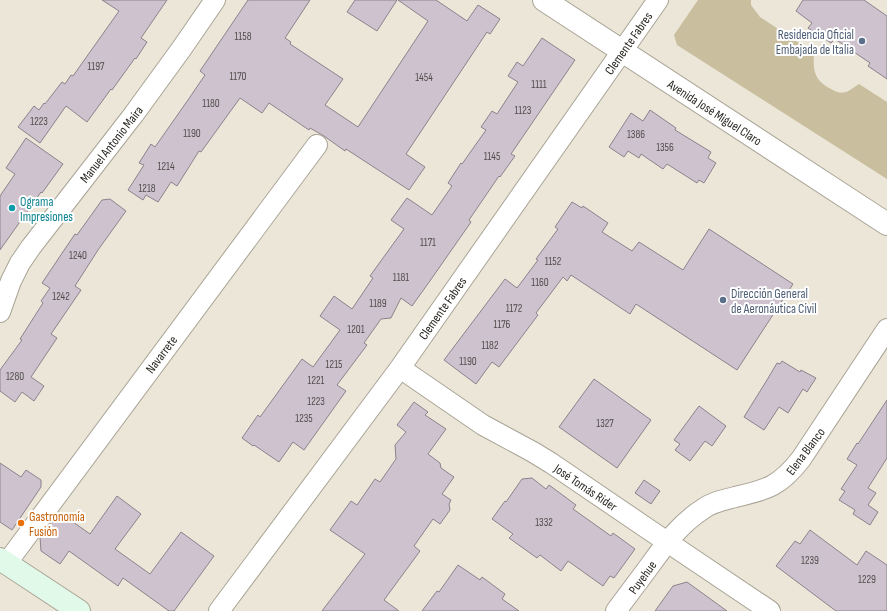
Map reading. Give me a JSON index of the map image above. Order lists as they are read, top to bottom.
{
  "streets": {
    "street": [
      "Clemente Fabres",
      "Avenida José Miguel Claro",
      "Manuel Antonio Maira",
      "Navarrete",
      "Elena Blanco",
      "José Tomás Rider",
      "Puyehue"
    ]
  },
  "crossings": [
    ["Clemente Fabres", "Avenida José Miguel Claro"],
    ["Clemente Fabres", "José Tomás Rider"],
    ["Elena Blanco", "José Tomás Rider"],
    ["Elena Blanco", "Puyehue"],
    ["José Tomás Rider", "Puyehue"]
  ],
  "places": [
    "Residencia Oficial Embajada de Italia",
    "Ograma Impresiones",
    "Dirección General de Aeronáutica Civil",
    "Gastronomía Fusión"
  ],
  "house_numbers": [
    "1158",
    "1197",
    "1170",
    "1454",
    "1111",
    "1180",
    "1123",
    "1223",
    "1190",
    "1386",
    "1356",
    "1145",
    "1214",
    "1218",
    "1171",
    "1240",
    "1152",
    "1181",
    "1160",
    "1242",
    "1189",
    "1172",
    "1176",
    "1201",
    "1182",
    "1190",
    "1215",
    "1280",
    "1221",
    "1223",
    "1235",
    "1327",
    "1332",
    "1239",
    "1229"
  ]
}
